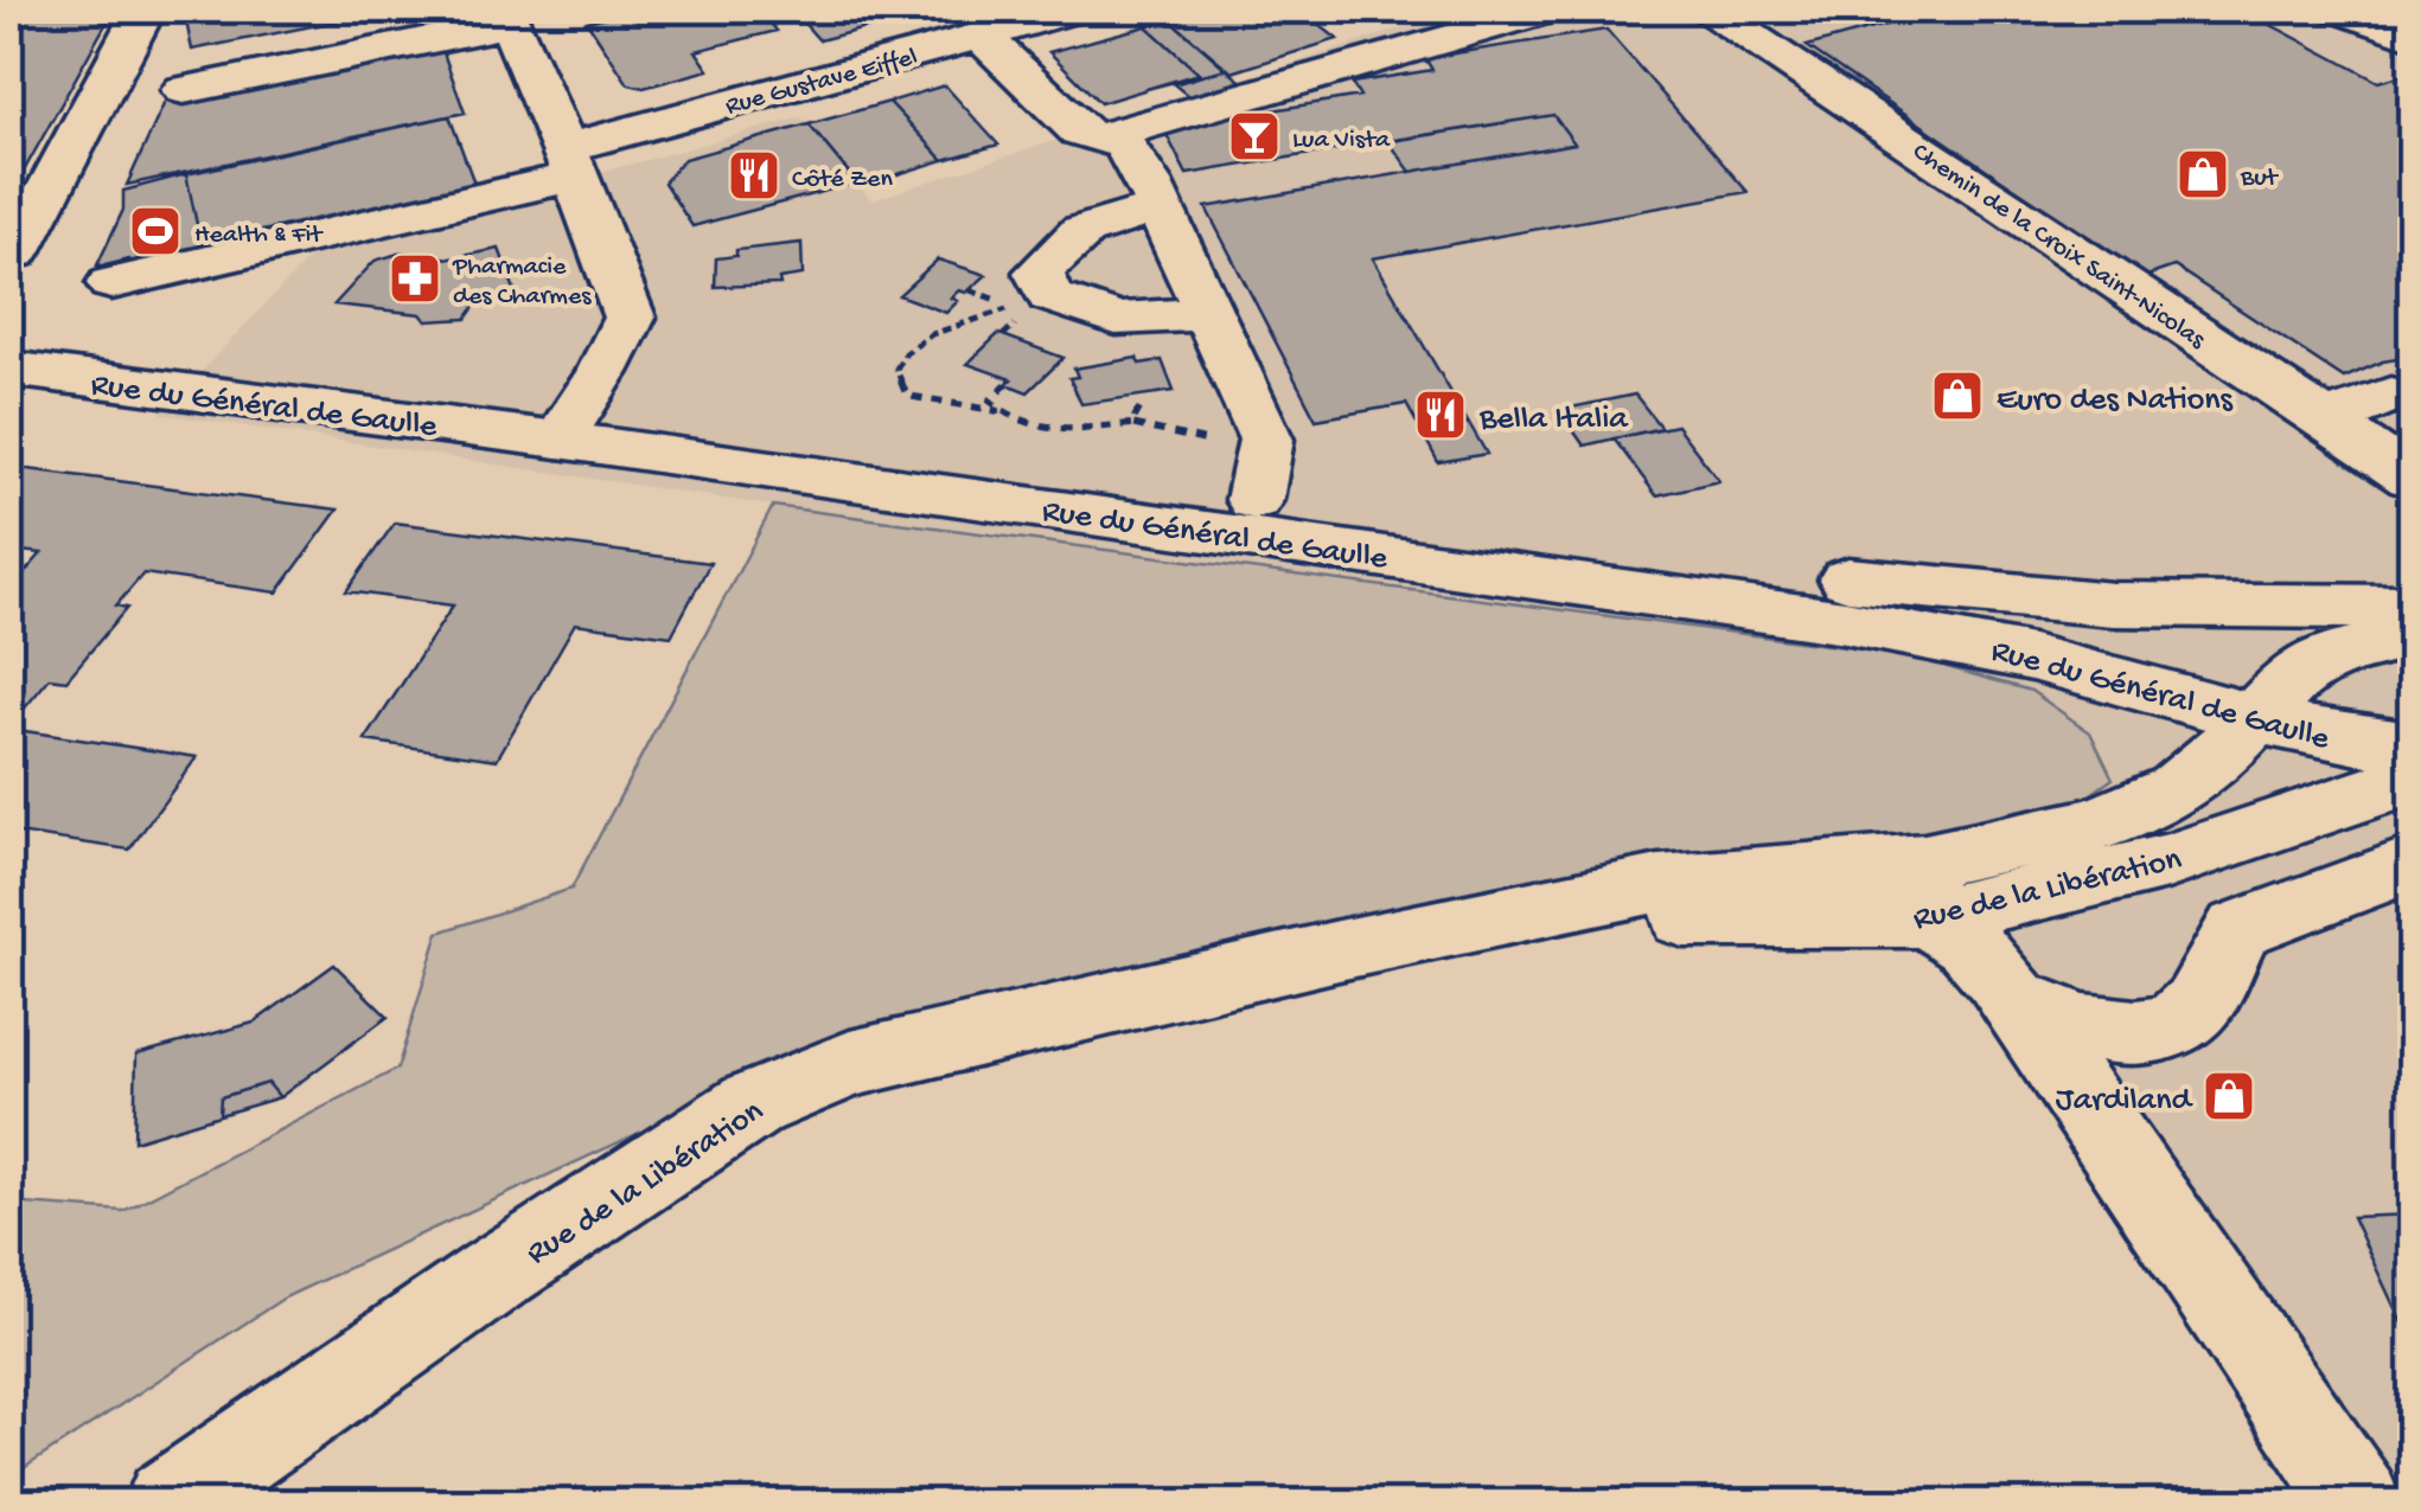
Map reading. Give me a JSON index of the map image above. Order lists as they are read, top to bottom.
{
  "streets": {
    "main road": [
      "Rue Gustave Eiffel",
      "Chemin de la Croix Saint-Nicolas",
      "Rue du Général de Gaulle",
      "Rue de la Libération"
    ]
  },
  "crossings": [
    ["Rue du Général de Gaulle", "Rue de la Libération"]
  ],
  "places": {
    "bar": ["Lua Vista"],
    "shop": ["But", "Euro des Nations", "Jardiland"],
    "restaurant": ["Côté Zen", "Bella Italia"],
    "sports": ["Health & Fit"],
    "pharmacy": ["Pharmacie des Charmes"]
  }
}
